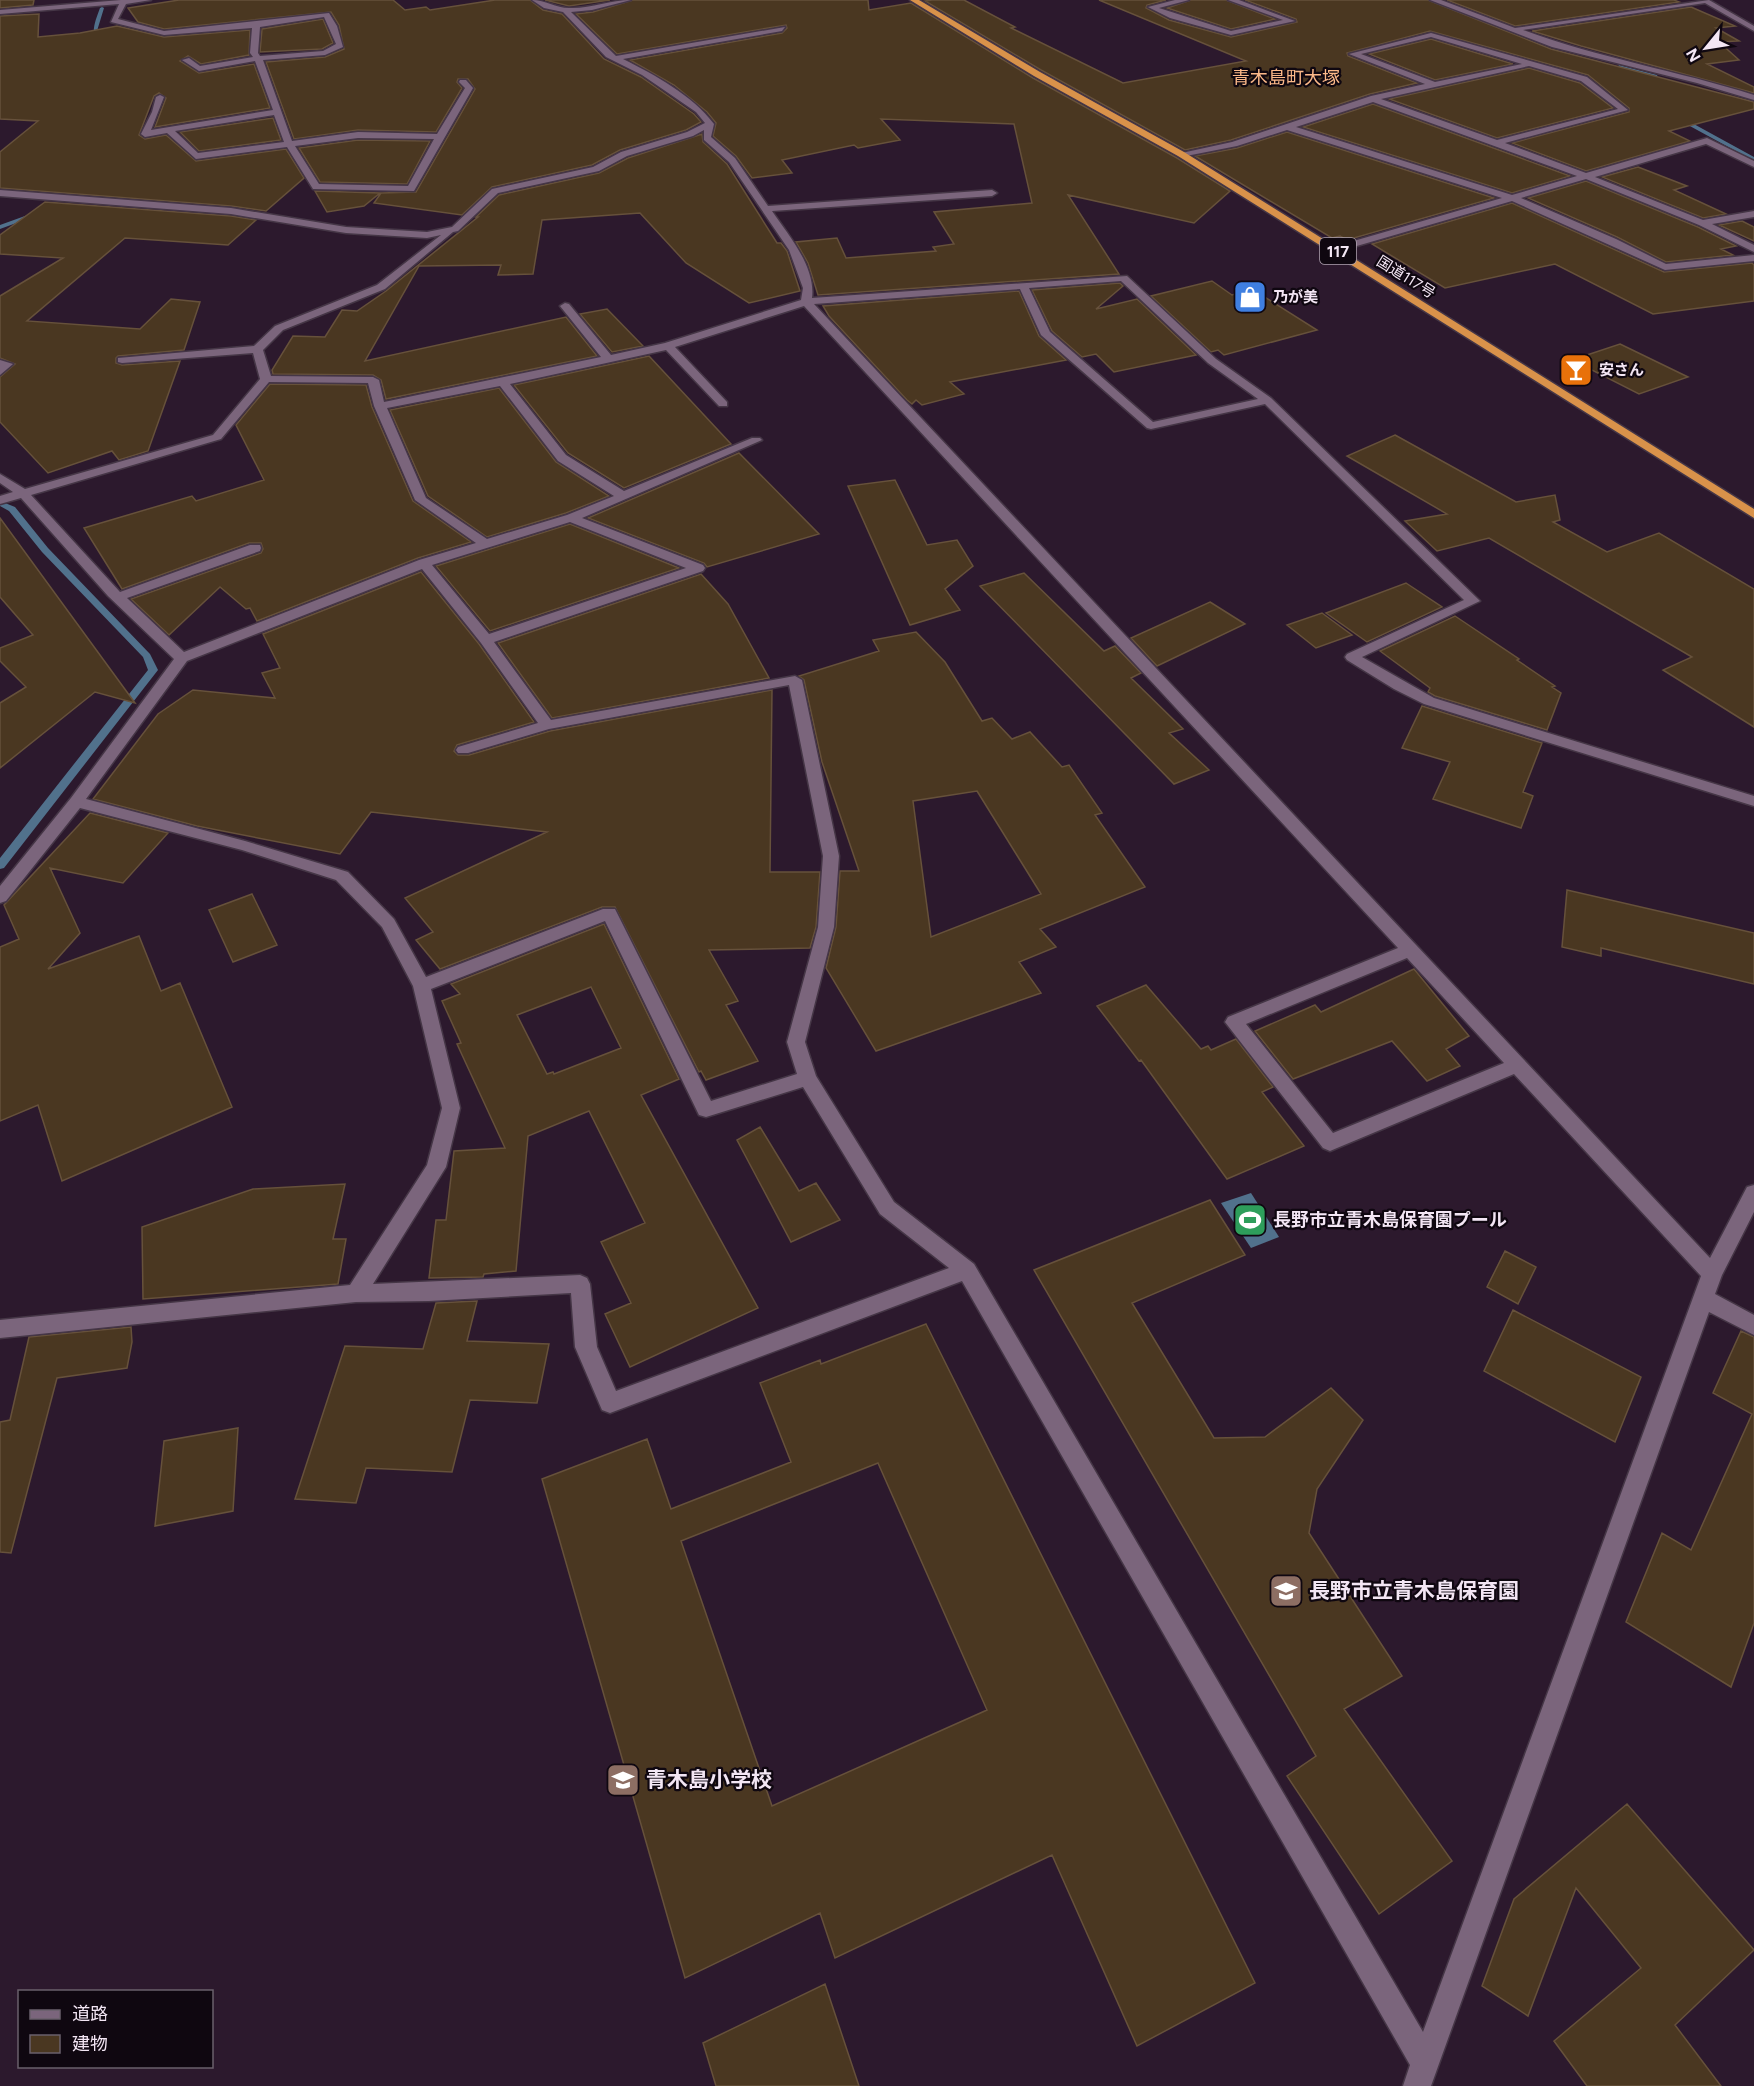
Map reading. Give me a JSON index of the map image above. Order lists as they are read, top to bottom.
{
  "streets": {
    "highway": ["117", "国道117号"]
  },
  "districts": ["青木島町大塚"],
  "places": {
    "shop": ["乃が美"],
    "bar": ["安さん"],
    "sports": ["長野市立青木島保育園プール"],
    "school or university": ["長野市立青木島保育園", "青木島小学校"]
  },
  "legend": ["道路", "建物"],
  "north": "bottom left"
}
